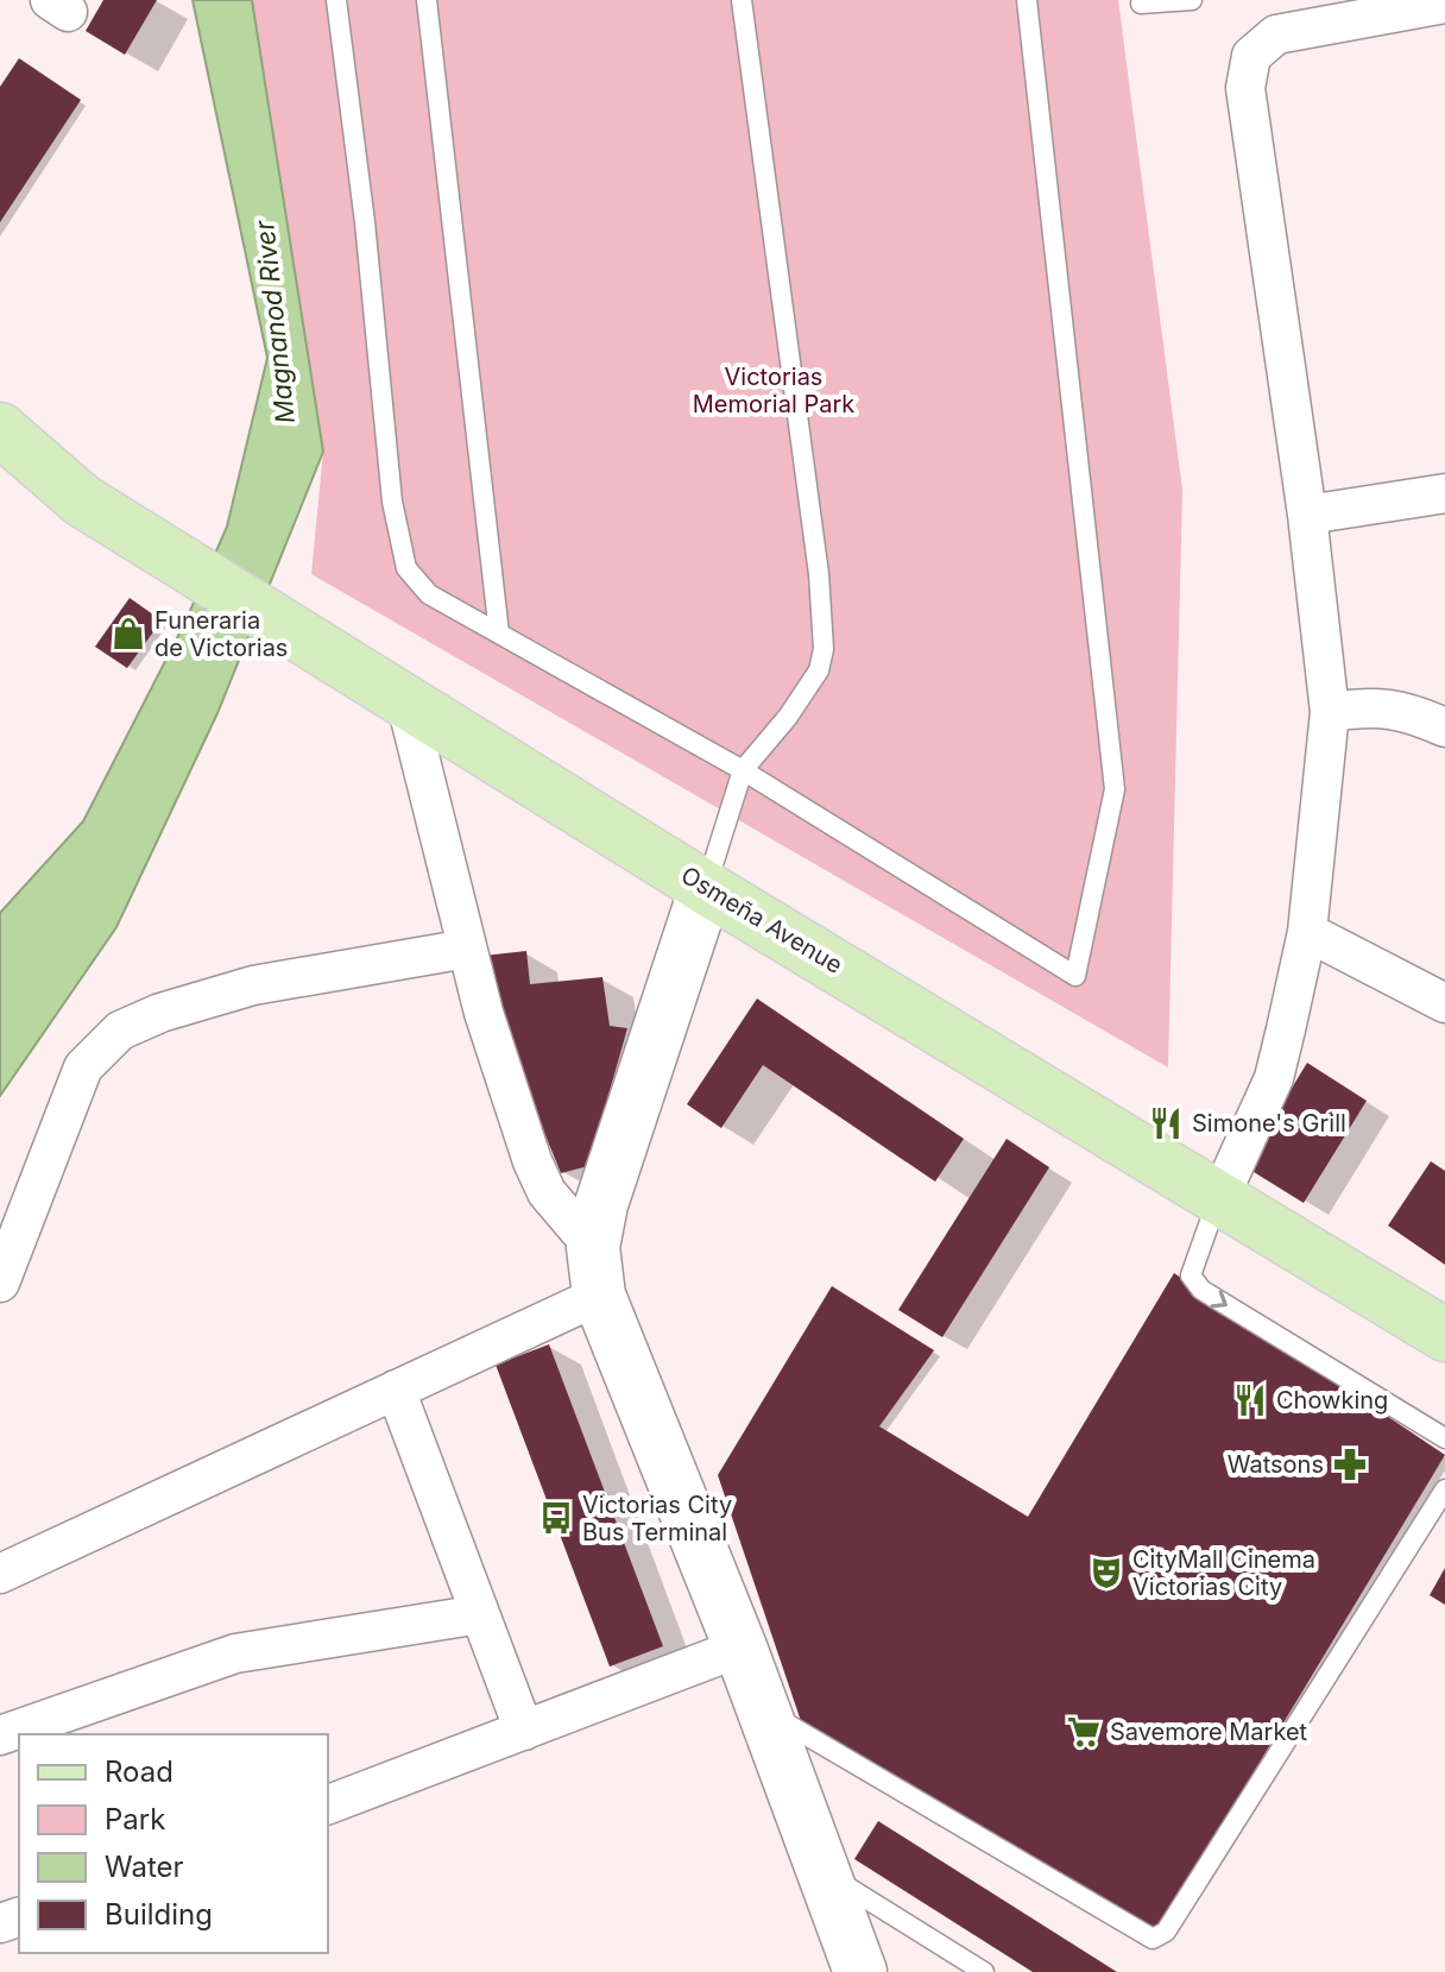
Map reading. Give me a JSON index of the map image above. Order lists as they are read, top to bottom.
{
  "streets": {
    "main road": ["Osmeña Avenue"]
  },
  "water": ["Magnanod River"],
  "parks": ["Victorias Memorial Park"],
  "places": {
    "shop": ["Funeraria de Victorias"],
    "restaurant": ["Simone's Grill", "Chowking"],
    "pharmacy": ["Watsons"],
    "bus stop": ["Victorias City Bus Terminal"],
    "theatre": ["CityMall Cinema Victorias City"],
    "supermarket": ["Savemore Market"]
  },
  "legend": [
    "Road",
    "Park",
    "Water",
    "Building"
  ]
}
